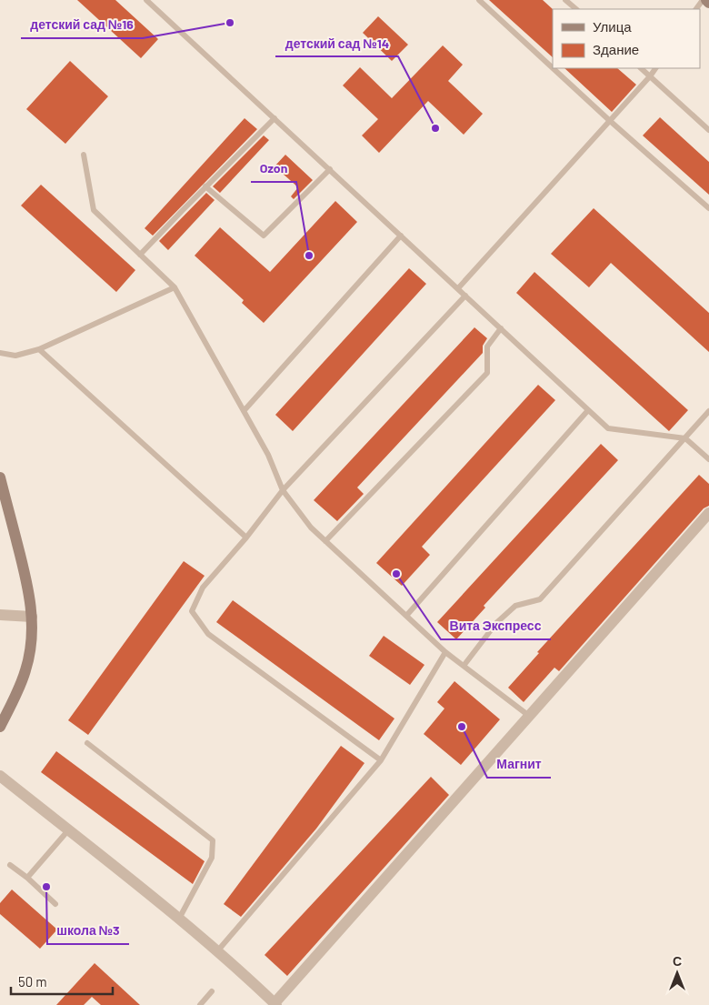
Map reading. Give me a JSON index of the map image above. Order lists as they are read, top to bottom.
{
  "places": [
    "детский сад №16",
    "детский сад №14",
    "Ozon",
    "Вита Экспресс",
    "Магнит",
    "школа №3"
  ],
  "legend": ["Улица", "Здание"],
  "scale_bar": "50 m",
  "north": "top"
}
